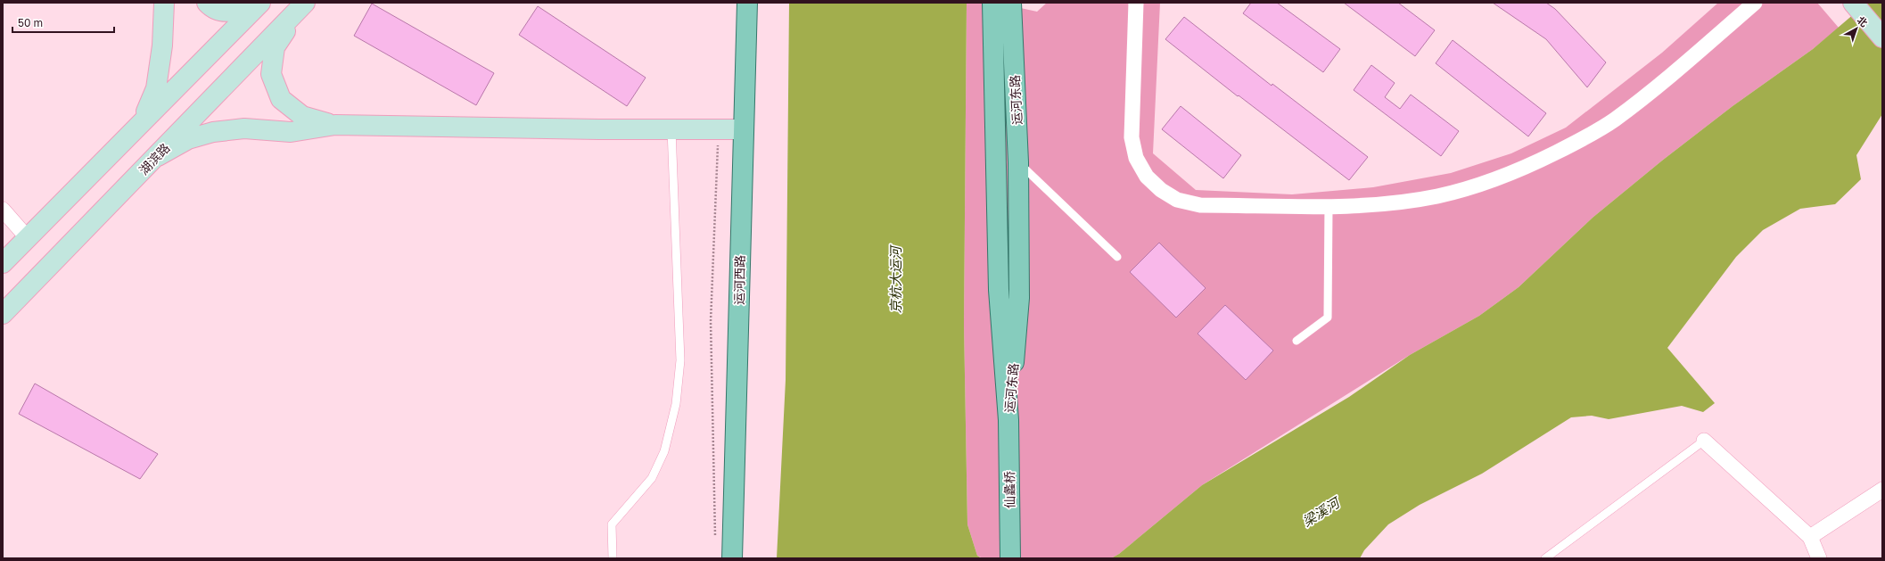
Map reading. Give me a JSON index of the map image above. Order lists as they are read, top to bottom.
{
  "streets": {
    "main road": [
      "运河东路",
      "湖滨路",
      "运河西路",
      "仙蠡桥"
    ]
  },
  "crossings": [
    ["运河东路", "仙蠡桥"]
  ],
  "water": ["京杭大运河", "梁溪河"],
  "scale_bar": "50 m",
  "north": "top right"
}
